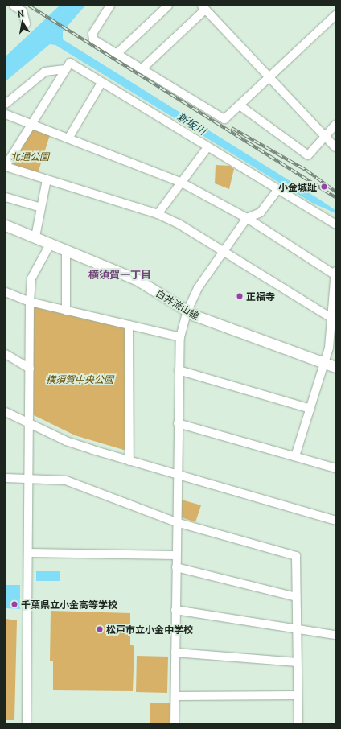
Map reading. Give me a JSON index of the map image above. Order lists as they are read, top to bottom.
{
  "streets": {
    "main road": ["白井流山線"]
  },
  "districts": ["横須賀一丁目"],
  "water": ["新坂川"],
  "parks": ["北通公園", "横須賀中央公園"],
  "places": [
    "小金城趾",
    "正福寺",
    "千葉県立小金高等学校",
    "松戸市立小金中学校"
  ],
  "north": "top"
}
